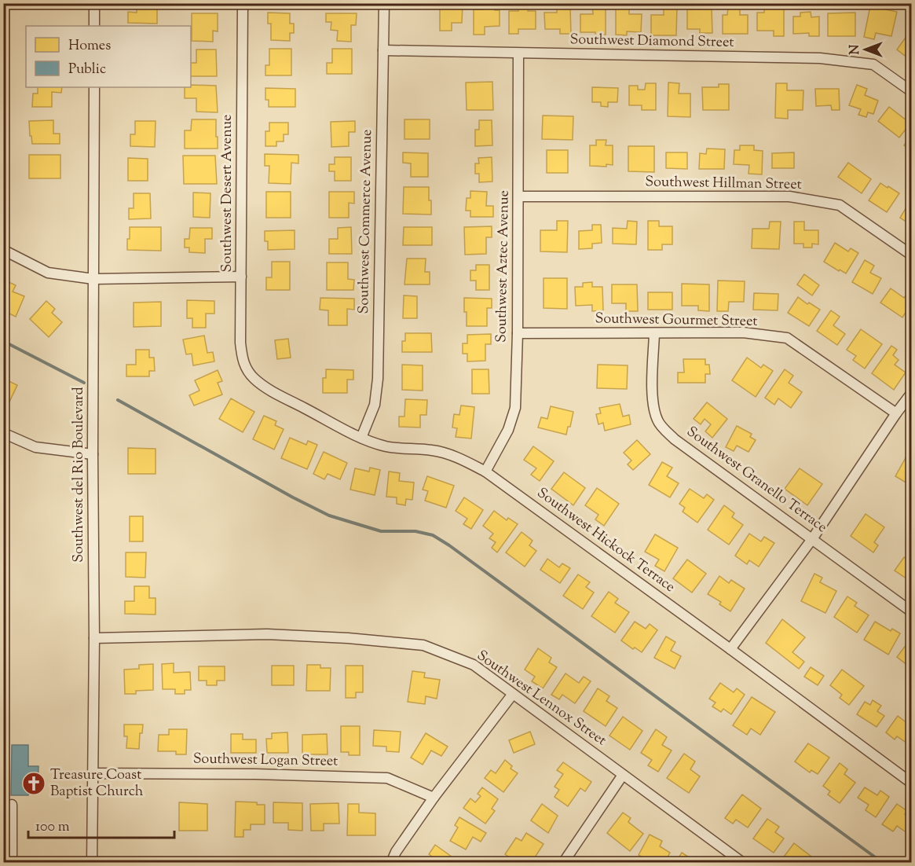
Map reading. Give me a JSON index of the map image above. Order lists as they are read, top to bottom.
{
  "streets": {
    "street": [
      "Southwest Diamond Street",
      "Southwest Hillman Street",
      "Southwest Desert Avenue",
      "Southwest Commerce Avenue",
      "Southwest Aztec Avenue",
      "Southwest Gourmet Street",
      "Southwest del Rio Boulevard",
      "Southwest Granello Terrace",
      "Southwest Hickock Terrace",
      "Southwest Lennox Street",
      "Southwest Logan Street"
    ]
  },
  "crossings": [
    ["Southwest Diamond Street", "Southwest Commerce Avenue"],
    ["Southwest Diamond Street", "Southwest Aztec Avenue"],
    ["Southwest Hillman Street", "Southwest Aztec Avenue"],
    ["Southwest Desert Avenue", "Southwest Hickock Terrace"],
    ["Southwest Commerce Avenue", "Southwest Hickock Terrace"],
    ["Southwest Aztec Avenue", "Southwest Gourmet Street"],
    ["Southwest Aztec Avenue", "Southwest Hickock Terrace"],
    ["Southwest Gourmet Street", "Southwest Granello Terrace"],
    ["Southwest del Rio Boulevard", "Southwest Lennox Street"],
    ["Southwest del Rio Boulevard", "Southwest Logan Street"]
  ],
  "places": {
    "church": ["Treasure Coast Baptist Church"]
  },
  "legend": ["Homes", "Public"],
  "scale_bar": "100 m",
  "north": "left"
}
